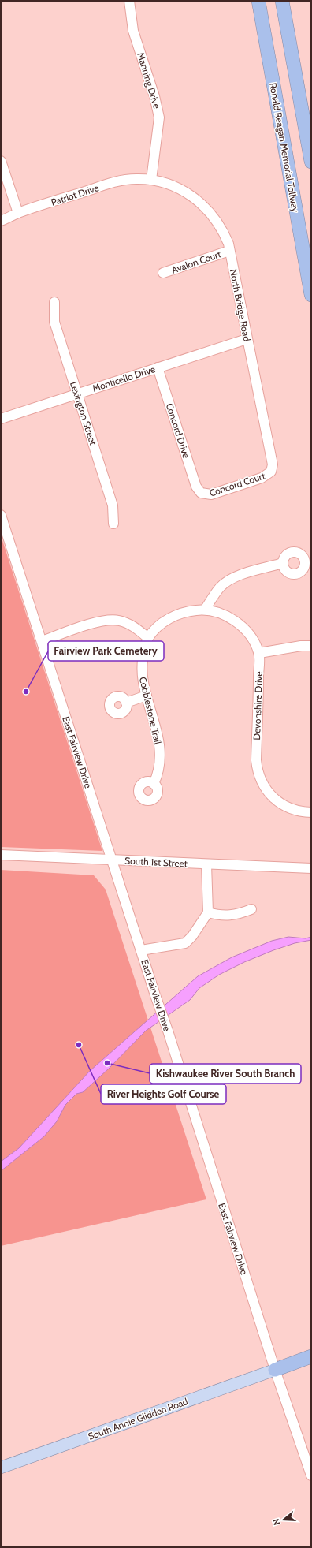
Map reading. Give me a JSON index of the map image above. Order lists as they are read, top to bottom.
{
  "streets": {
    "highway": ["Ronald Reagan Memorial Tollway"],
    "main road": ["South Annie Glidden Road"],
    "street": [
      "Manning Drive",
      "Patriot Drive",
      "Avalon Court",
      "North Bridge Road",
      "Monticello Drive",
      "Lexington Street",
      "Concord Drive",
      "Concord Court",
      "Devonshire Drive",
      "Cobblestone Trail",
      "East Fairview Drive",
      "South 1st Street"
    ]
  },
  "crossings": [
    ["Manning Drive", "Patriot Drive"],
    ["Manning Drive", "North Bridge Road"],
    ["Patriot Drive", "North Bridge Road"],
    ["Avalon Court", "North Bridge Road"],
    ["North Bridge Road", "Monticello Drive"],
    ["North Bridge Road", "Concord Court"],
    ["Monticello Drive", "Lexington Street"],
    ["Monticello Drive", "Concord Drive"],
    ["Concord Drive", "Concord Court"],
    ["Devonshire Drive", "Cobblestone Trail"],
    ["East Fairview Drive", "South 1st Street"],
    ["East Fairview Drive", "South Annie Glidden Road"]
  ],
  "places": ["Fairview Park Cemetery", "River Heights Golf Course", "Kishwaukee River South Branch"],
  "north": "left"
}
